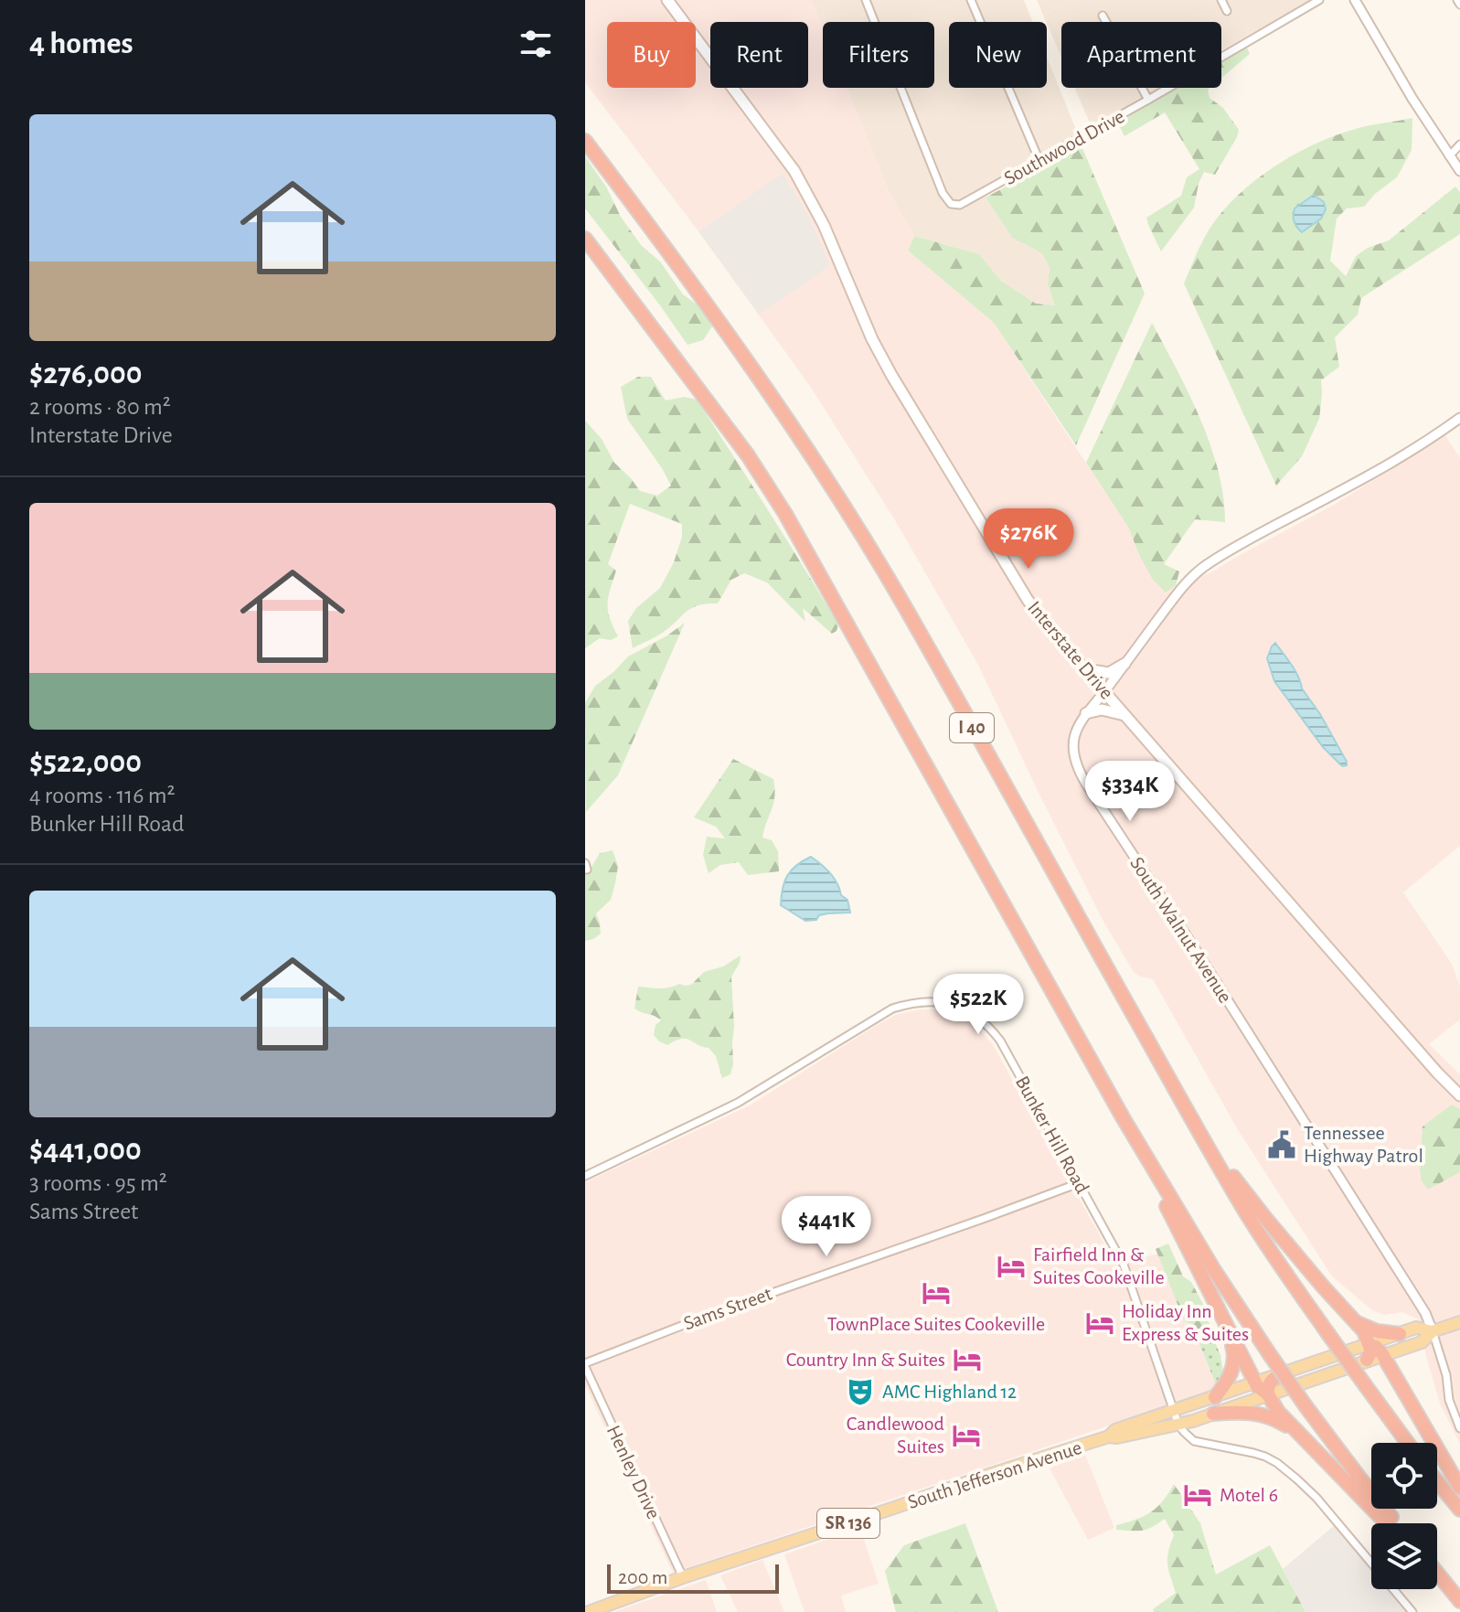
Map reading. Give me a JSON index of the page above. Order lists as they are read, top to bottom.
{
  "streets": {
    "highway": ["I 40"],
    "main road": ["Interstate Drive", "South Jefferson Avenue", "SR 136"],
    "street": [
      "Southwood Drive",
      "South Walnut Avenue",
      "Bunker Hill Road",
      "Sams Street",
      "Henley Drive"
    ]
  },
  "crossings": [
    ["Interstate Drive", "South Walnut Avenue"],
    ["South Walnut Avenue", "South Jefferson Avenue"],
    ["Bunker Hill Road", "Sams Street"],
    ["Bunker Hill Road", "South Jefferson Avenue"],
    ["Sams Street", "Henley Drive"],
    ["Henley Drive", "South Jefferson Avenue"]
  ],
  "places": {
    "public building": ["Tennessee Highway Patrol"],
    "hotel": [
      "Fairfield Inn & Suites Cookeville",
      "TownPlace Suites Cookeville",
      "Holiday Inn Express & Suites",
      "Country Inn & Suites",
      "Candlewood Suites",
      "Motel 6"
    ],
    "theatre": ["AMC Highland 12"]
  },
  "scale_bar": "200 m",
  "page": {
    "heading": "4 homes",
    "chip": [
      "Buy",
      "Rent",
      "Filters",
      "New",
      "Apartment"
    ],
    "list": [
      {
        "name": "$276,000",
        "note": "2 rooms · 80 m² · Interstate Drive"
      },
      {
        "name": "$522,000",
        "note": "4 rooms · 116 m² · Bunker Hill Road"
      },
      {
        "name": "$441,000",
        "note": "3 rooms · 95 m² · Sams Street"
      }
    ],
    "price": [
      "$276K",
      "$334K",
      "$522K",
      "$441K"
    ],
    "scale": "200 m"
  }
}
